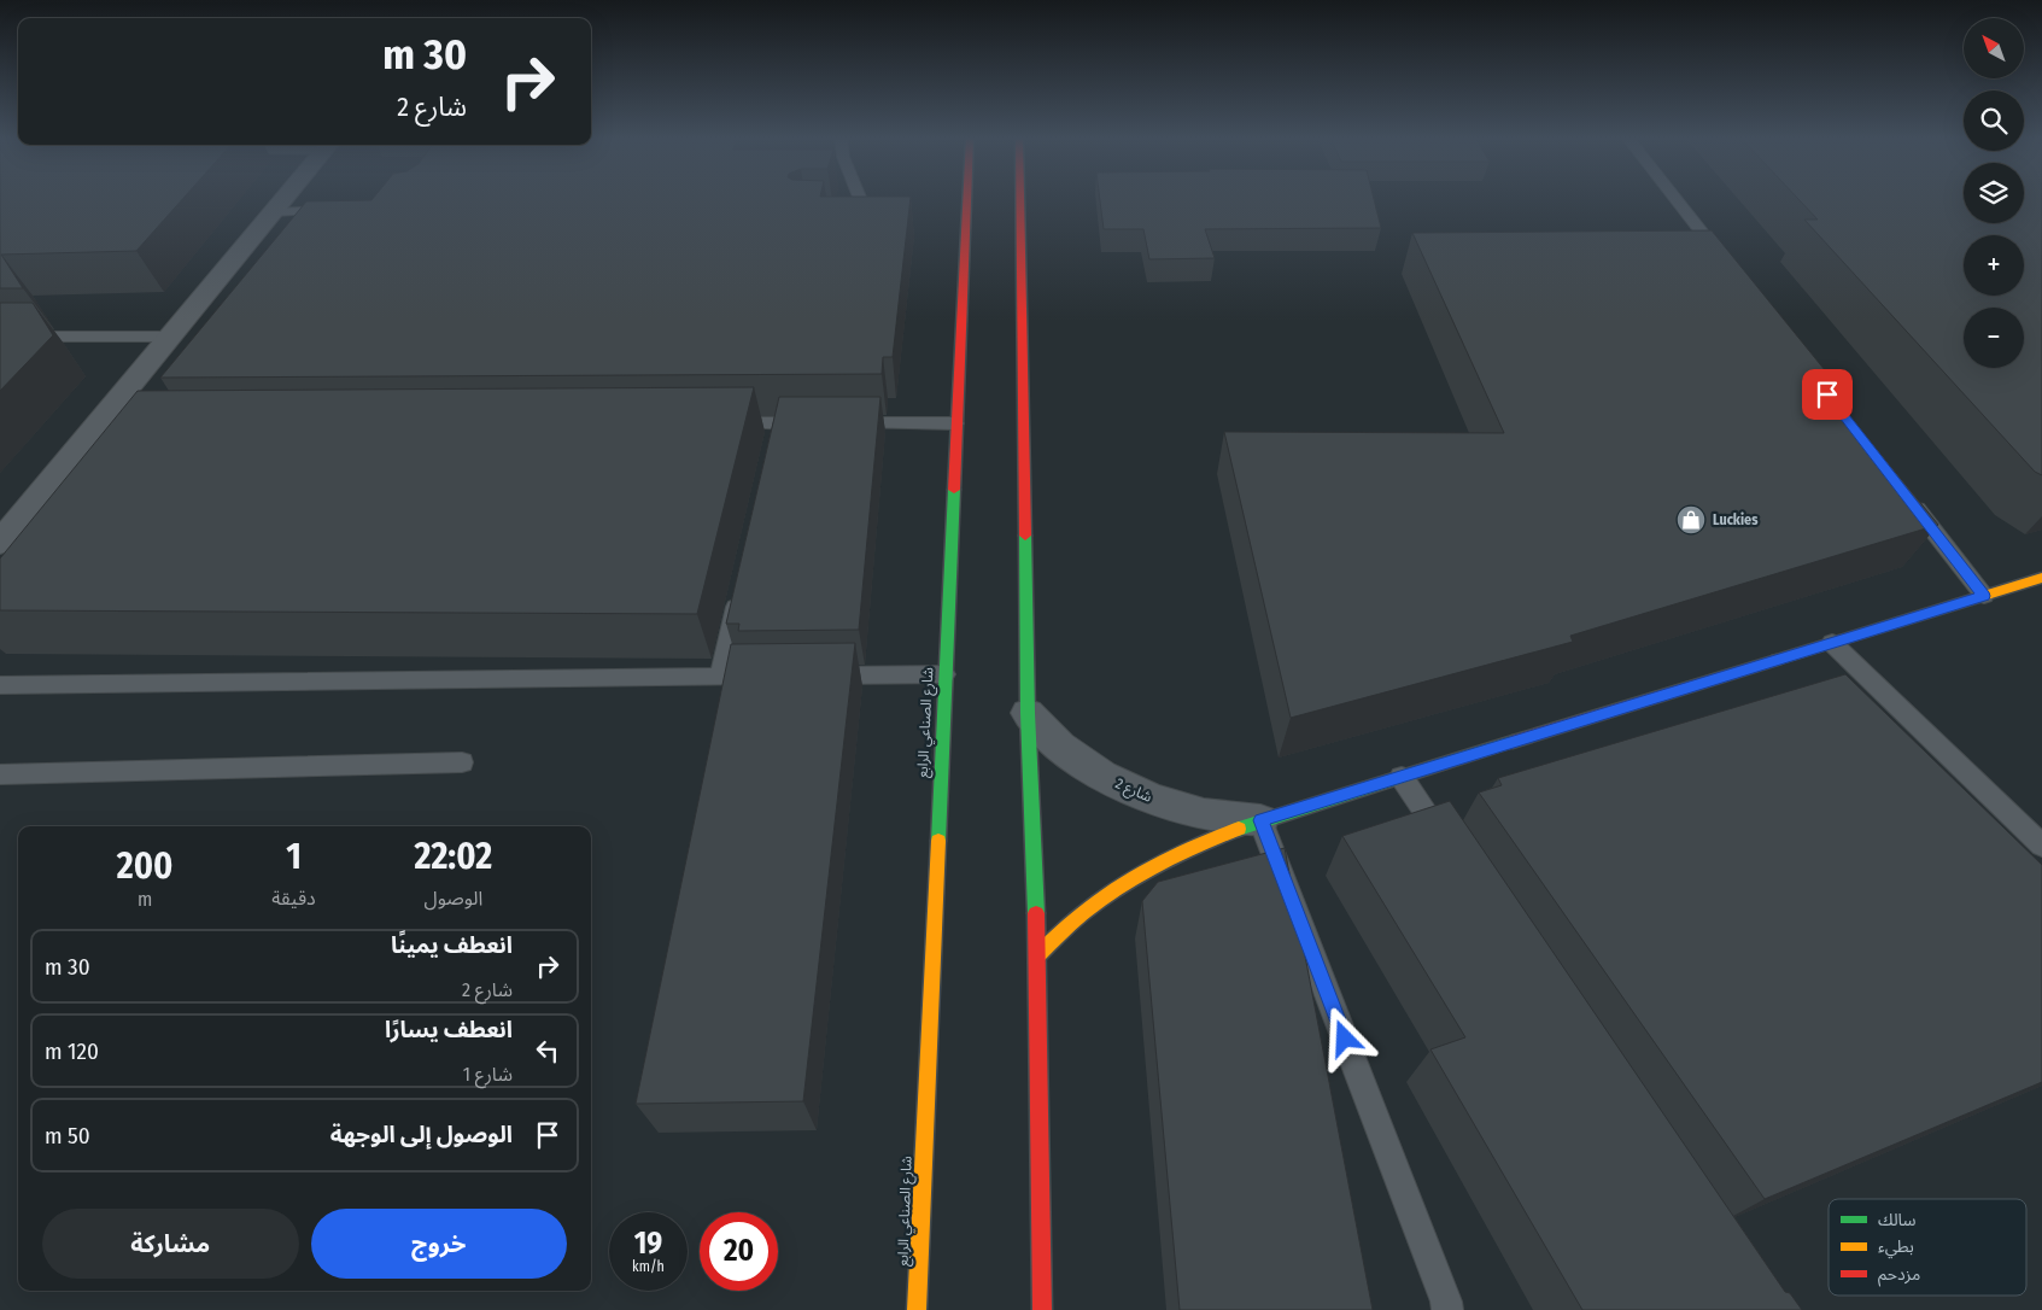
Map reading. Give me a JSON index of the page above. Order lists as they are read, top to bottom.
{
  "streets": {
    "main road": ["شارع الصناعي الرابع", "شارع 2"]
  },
  "places": {
    "shop": ["Luckies"]
  },
  "legend": ["سالك", "بطيء", "مزدحم"],
  "north": "top left",
  "page": {
    "map_buttons": ["+", "−"],
    "turn": ["30 m", "شارع 2"],
    "eta": [
      "22:02",
      "الوصول",
      "1",
      "دقيقة",
      "200",
      "m"
    ],
    "list": [
      {
        "name": "انعطف يمينًا",
        "note": "شارع 2",
        "value": "30 m"
      },
      {
        "name": "انعطف يسارًا",
        "note": "شارع 1",
        "value": "120 m"
      },
      {
        "name": "الوصول إلى الوجهة",
        "value": "50 m"
      }
    ],
    "buttons": ["خروج", "مشاركة"],
    "speed": "19 km/h",
    "limit": "20"
  }
}
